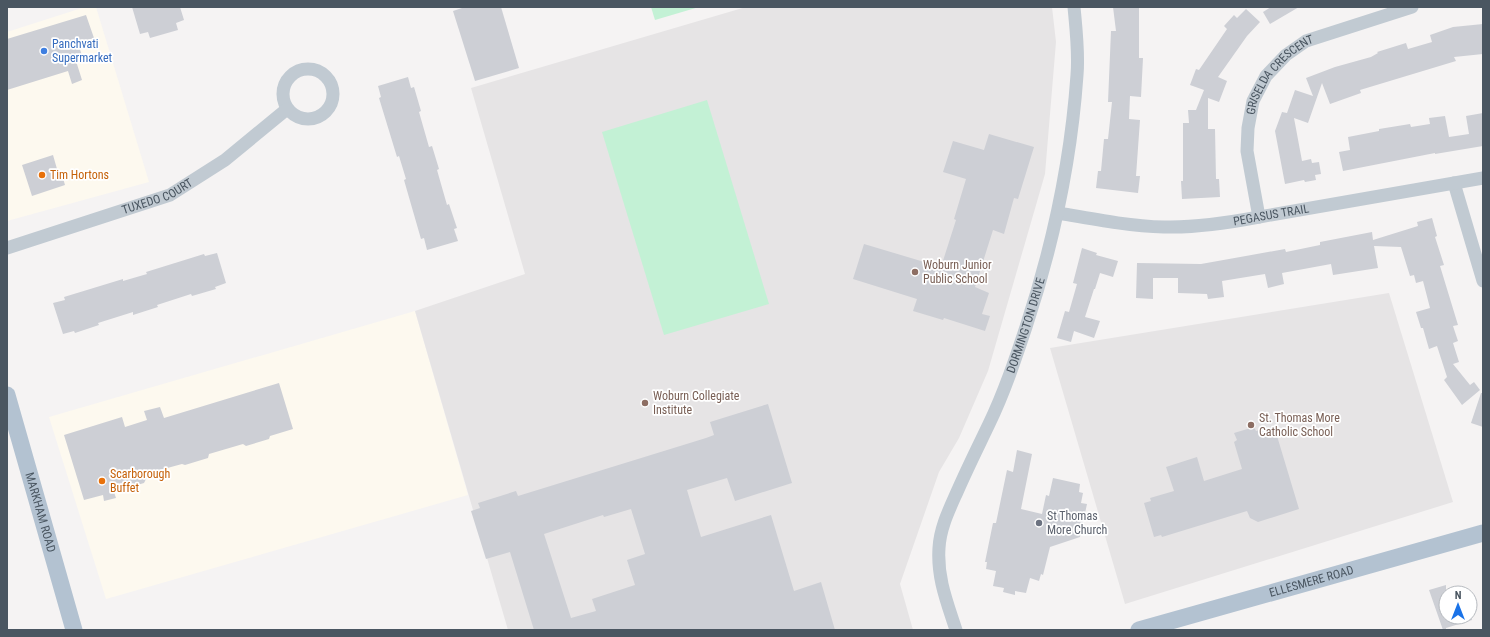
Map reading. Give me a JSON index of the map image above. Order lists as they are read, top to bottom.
{
  "streets": {
    "main road": ["MARKHAM ROAD", "ELLESMERE ROAD"],
    "street": [
      "GRISELDA CRESCENT",
      "TUXEDO COURT",
      "PEGASUS TRAIL",
      "DORMINGTON DRIVE"
    ]
  },
  "crossings": [
    ["GRISELDA CRESCENT", "PEGASUS TRAIL"],
    ["PEGASUS TRAIL", "DORMINGTON DRIVE"]
  ],
  "places": [
    "Panchvati Supermarket",
    "Tim Hortons",
    "Woburn Junior Public School",
    "Woburn Collegiate Institute",
    "St. Thomas More Catholic School",
    "Scarborough Buffet",
    "St Thomas More Church"
  ],
  "north": "top"
}
